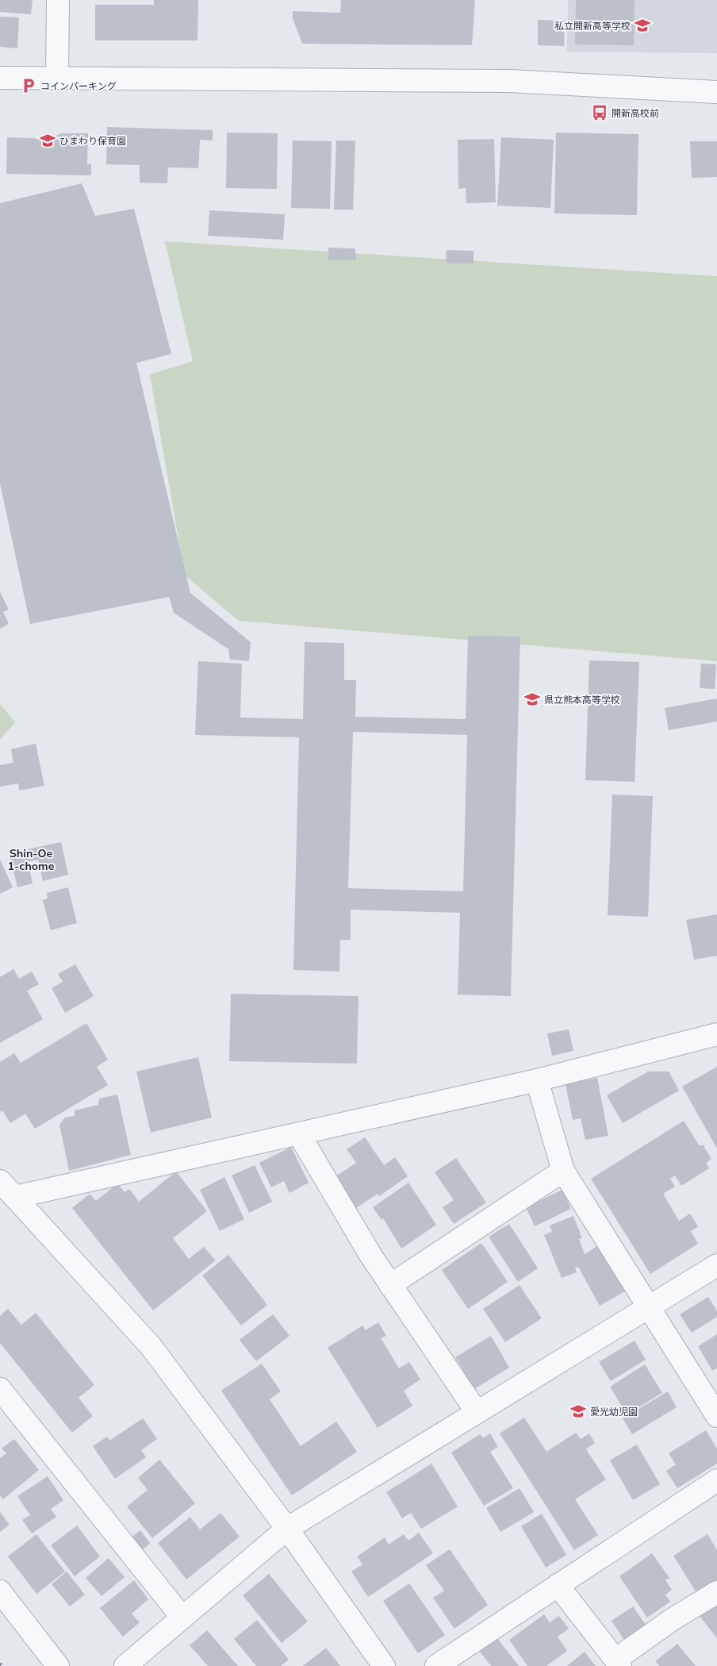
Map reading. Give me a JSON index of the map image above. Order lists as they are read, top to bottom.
{
  "districts": ["Shin-Oe 1-chome"],
  "places": {
    "school or university": [
      "私立開新高等学校",
      "ひまわり保育園",
      "県立熊本高等学校",
      "愛光幼児園"
    ],
    "parking": ["コインパーキング"],
    "bus stop": ["開新高校前"]
  }
}
